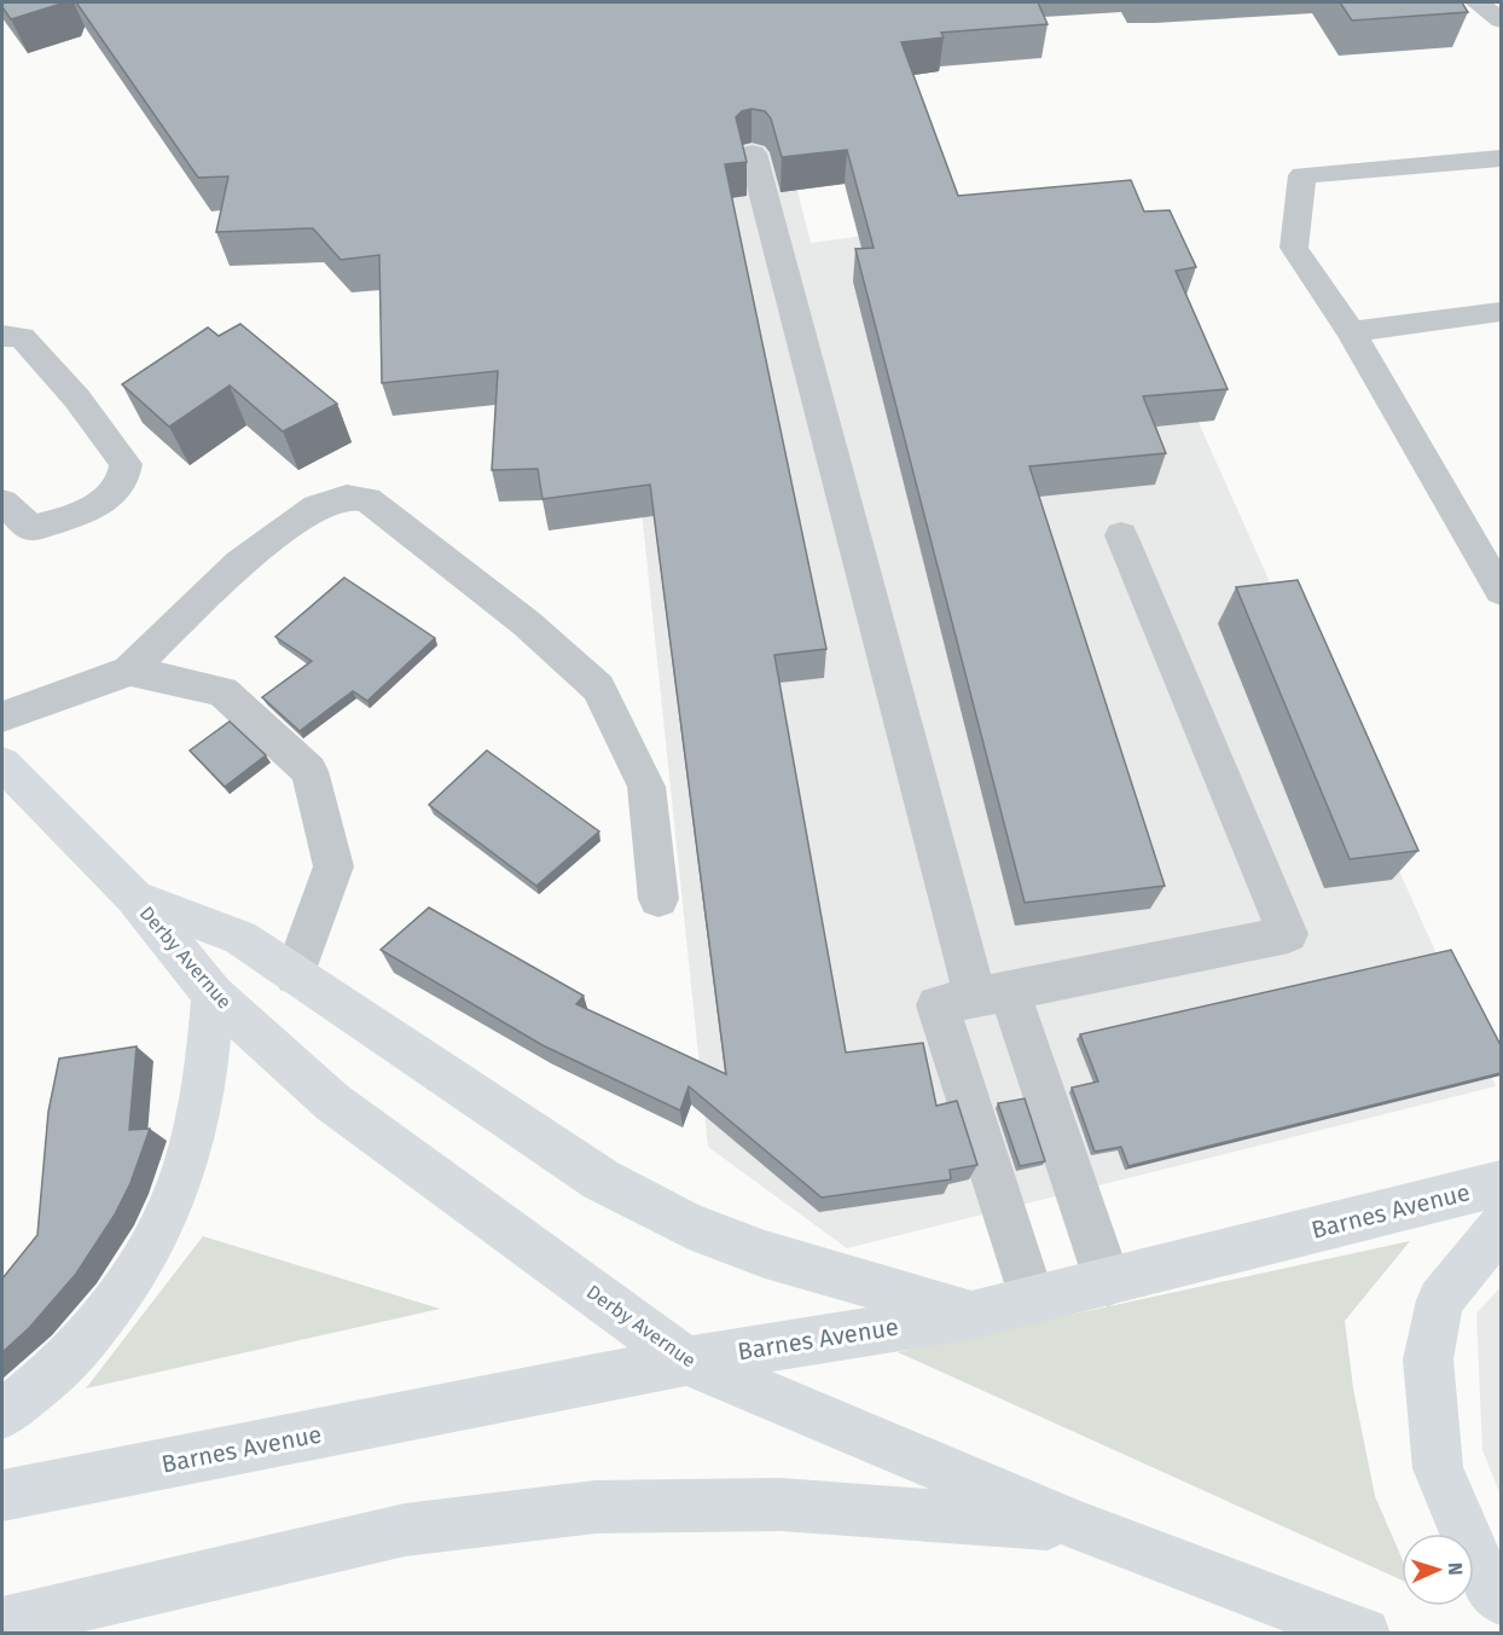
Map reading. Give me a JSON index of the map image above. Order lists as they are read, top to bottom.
{
  "streets": {
    "main road": ["Derby Avernue", "Barnes Avenue"]
  },
  "crossings": [
    ["Derby Avernue", "Barnes Avenue"]
  ],
  "north": "right"
}
